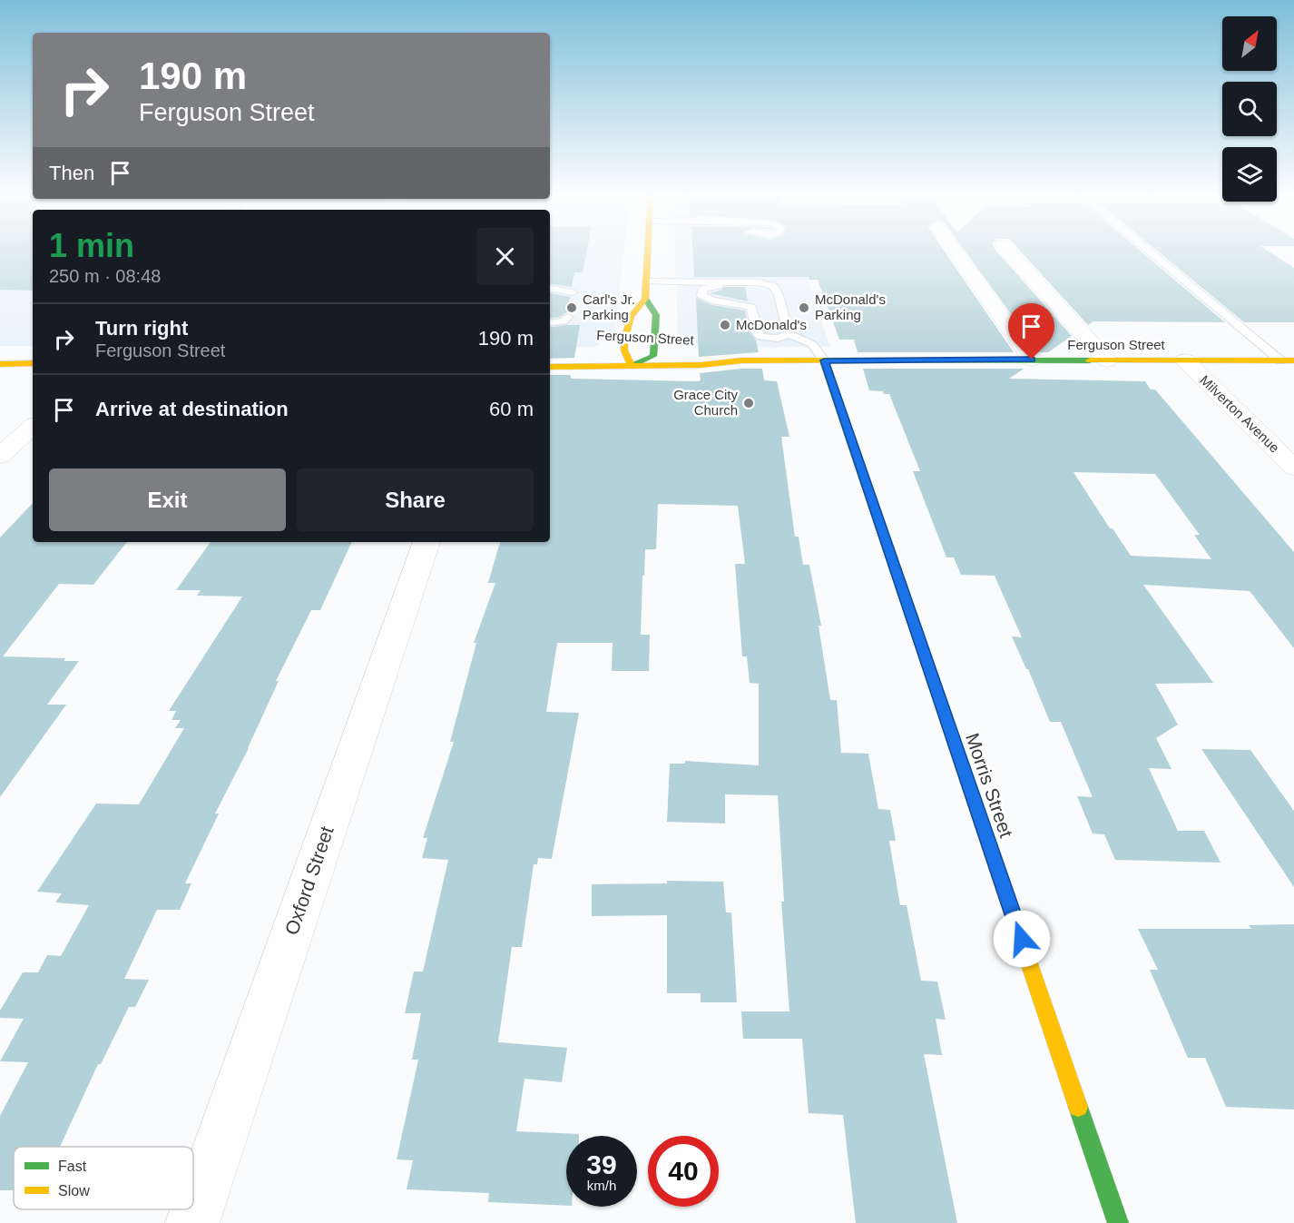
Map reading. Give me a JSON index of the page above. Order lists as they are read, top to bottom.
{
  "streets": {
    "street": [
      "Ferguson Street",
      "Milverton Avenue",
      "Morris Street",
      "Oxford Street"
    ]
  },
  "crossings": [
    ["Ferguson Street", "Milverton Avenue"],
    ["Ferguson Street", "Morris Street"]
  ],
  "places": [
    "Carl's Jr. Parking",
    "McDonald's Parking",
    "McDonald's",
    "Grace City Church"
  ],
  "legend": ["Fast", "Slow"],
  "north": "top right",
  "page": {
    "turn": ["190 m", "Ferguson Street"],
    "then": "Then",
    "heading": ["1 min", "250 m · 08:48"],
    "list": [
      {
        "name": "Turn right",
        "note": "Ferguson Street",
        "value": "190 m"
      },
      {
        "name": "Arrive at destination",
        "value": "60 m"
      }
    ],
    "buttons": ["Exit", "Share"],
    "speed": "39 km/h",
    "limit": "40"
  }
}
